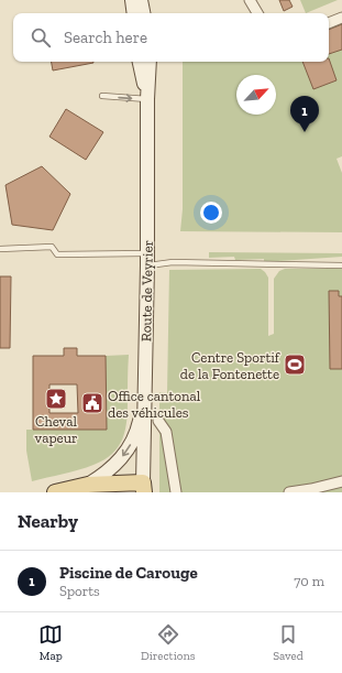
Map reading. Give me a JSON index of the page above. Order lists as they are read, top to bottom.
{
  "streets": {
    "main road": ["Route de Veyrier"]
  },
  "places": {
    "sports": ["Centre Sportif de la Fontenette"],
    "place": ["Cheval vapeur"],
    "public building": ["Office cantonal des véhicules"]
  },
  "north": "top right",
  "page": {
    "search": "Search here",
    "pins": "1",
    "heading": "Nearby",
    "list": [
      {
        "mark": "1",
        "name": "Piscine de Carouge",
        "note": "Sports",
        "value": "70 m"
      }
    ],
    "nav": ["Map", "Directions", "Saved"]
  }
}
